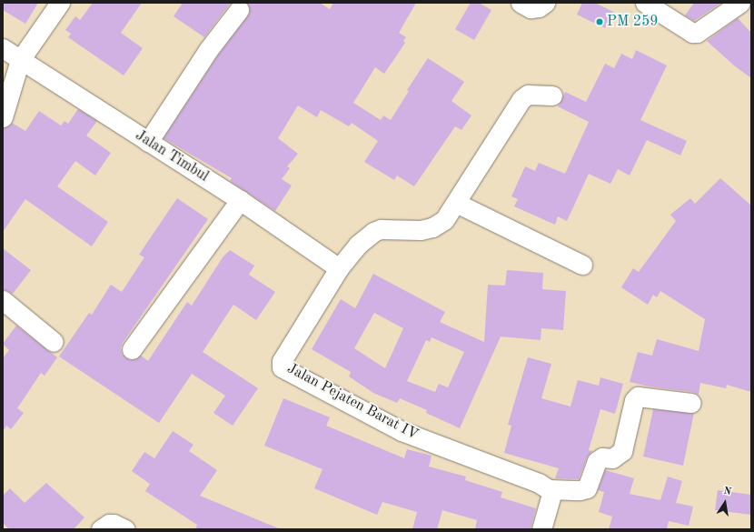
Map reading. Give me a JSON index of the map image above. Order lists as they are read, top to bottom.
{
  "streets": {
    "street": ["Jalan Timbul", "Jalan Pejaten Barat IV"]
  },
  "crossings": [
    ["Jalan Timbul", "Jalan Pejaten Barat IV"]
  ],
  "places": ["PM 259"],
  "north": "top"
}
